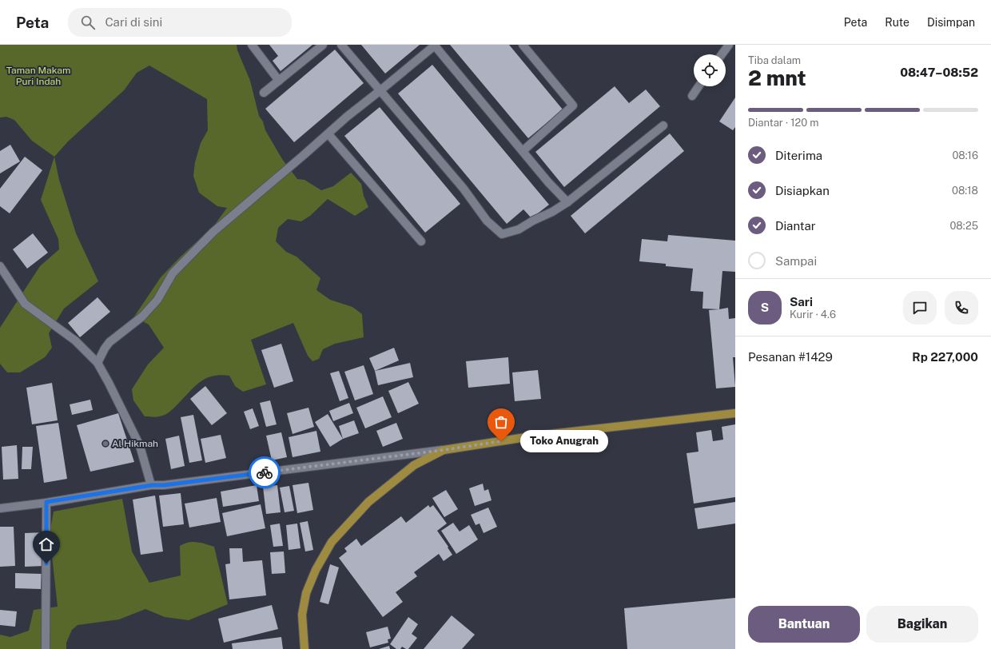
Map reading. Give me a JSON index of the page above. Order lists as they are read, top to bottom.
{
  "parks": ["Taman Makam Puri Indah"],
  "places": ["Toko Anugrah", "Al Hikmah"],
  "page": {
    "header": "Peta",
    "search": "Cari di sini",
    "nav": ["Peta", "Rute", "Disimpan"],
    "heading": ["2 mnt", "Tiba dalam", "08:47–08:52"],
    "panel": [
      "Sari",
      "Kurir · 4.6",
      "Pesanan #1429",
      "Rp 227,000"
    ],
    "bar": "Diantar · 120 m",
    "list": [
      ["Diterima", "08:16"],
      ["Disiapkan", "08:18"],
      ["Diantar", "08:25"],
      "Sampai"
    ],
    "round": "S",
    "bubble": "Toko Anugrah",
    "buttons": ["Bantuan", "Bagikan"]
  }
}
